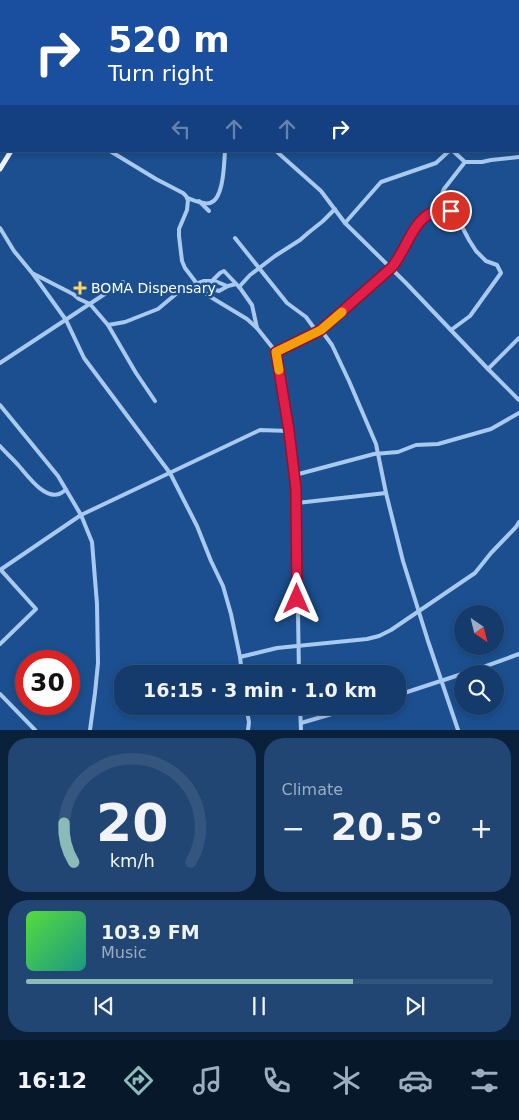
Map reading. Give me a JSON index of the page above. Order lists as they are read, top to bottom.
{
  "places": {
    "health": ["BOMA Dispensary"]
  },
  "north": "bottom right",
  "page": {
    "turn": ["520 m", "Turn right"],
    "limit": "30",
    "trip": "16:15 · 3 min · 1.0 km",
    "tile": "Climate",
    "heat": ["−", "20.5°", "+"],
    "song": ["103.9 FM", "Music"],
    "tabs": "16:12",
    "gauge": ["20", "km/h"]
  }
}
